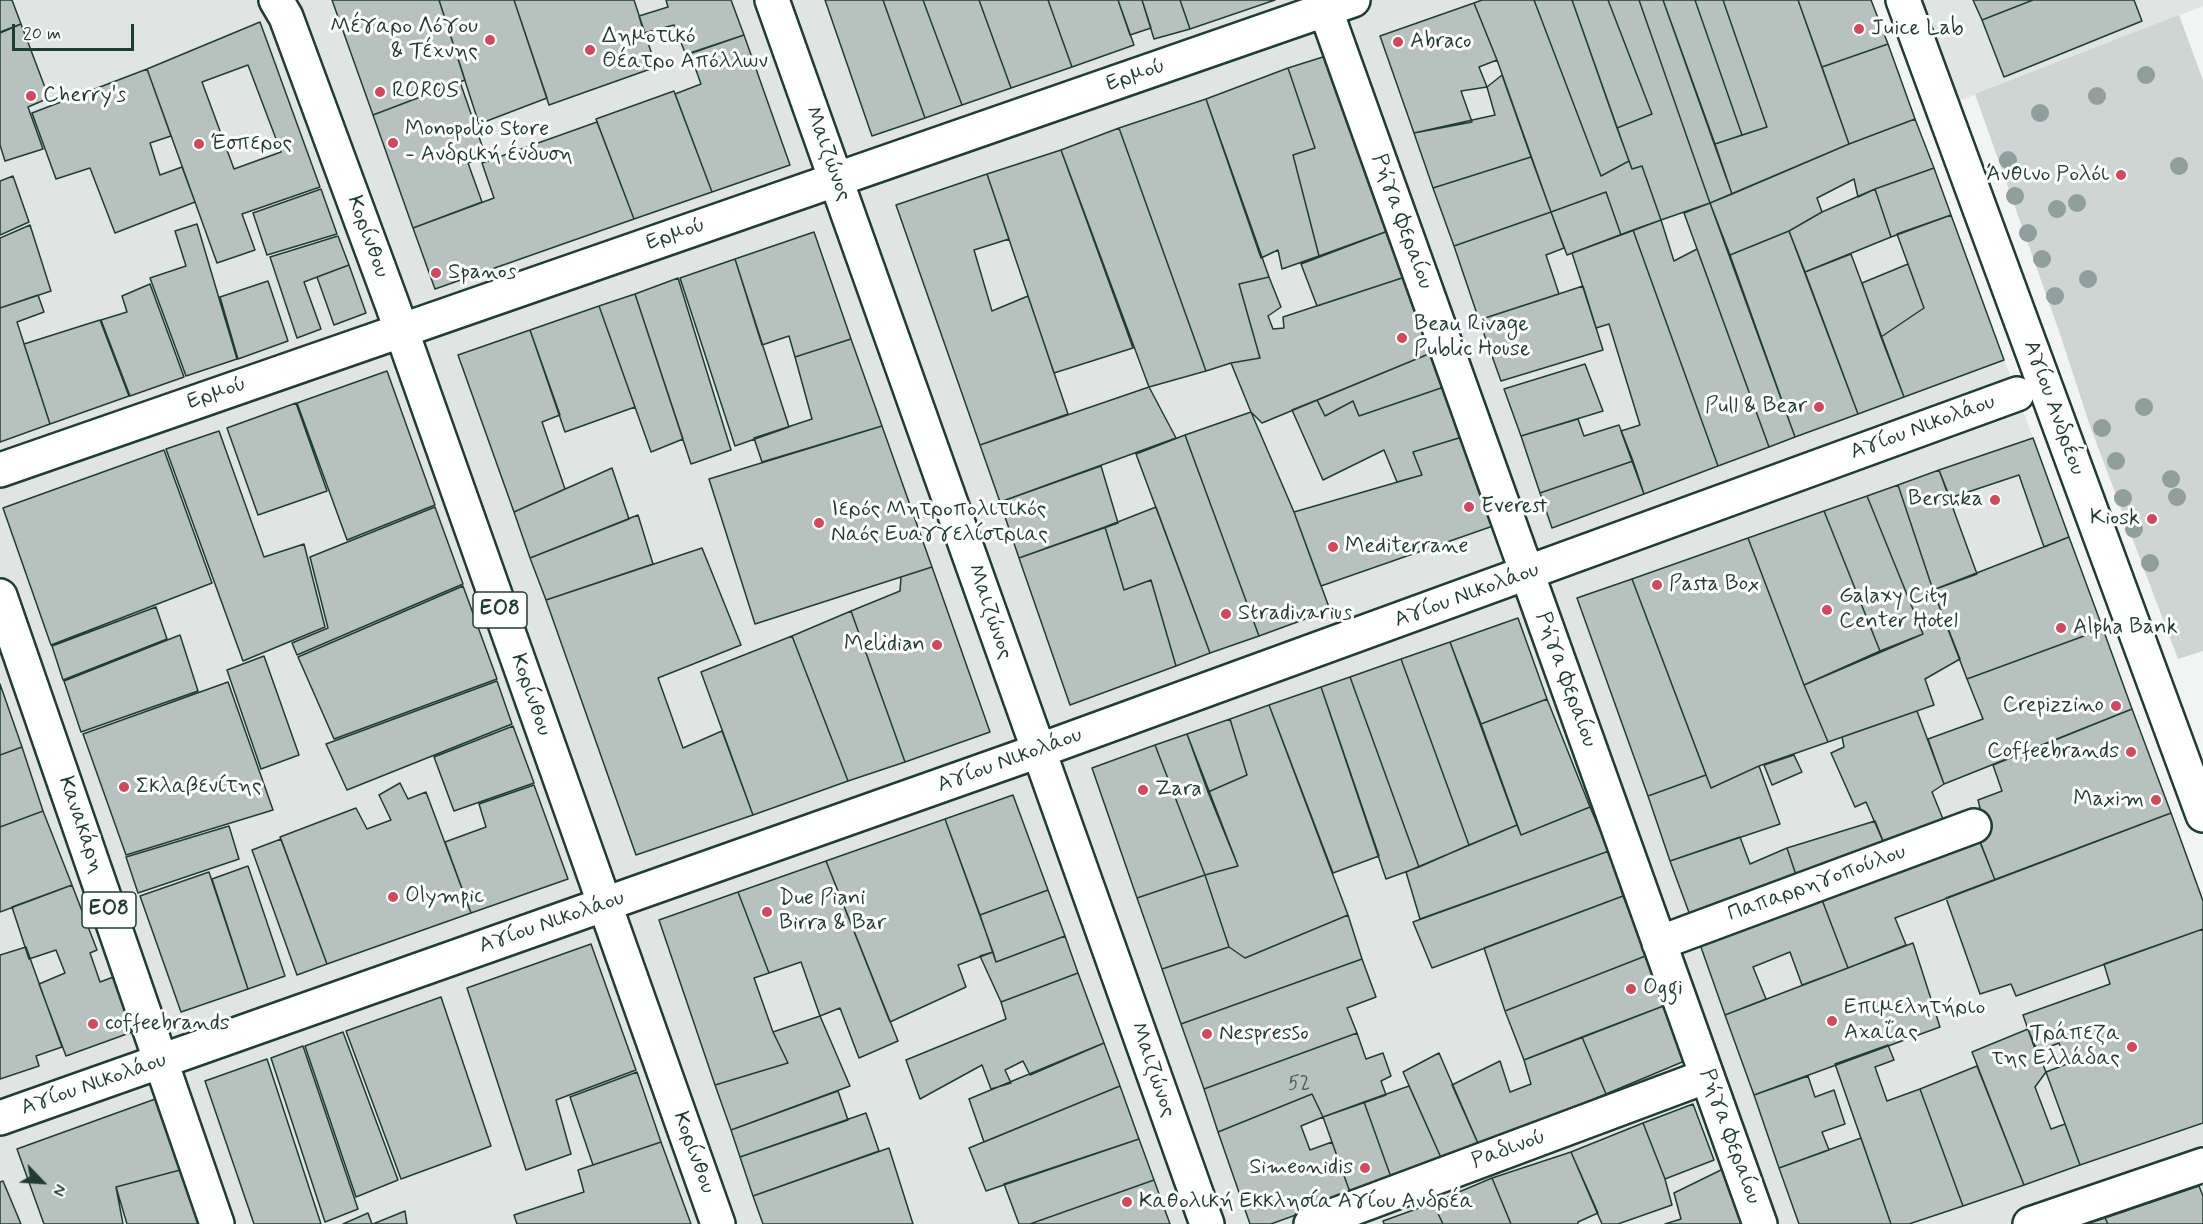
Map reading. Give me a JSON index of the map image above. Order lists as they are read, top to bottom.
{
  "streets": {
    "street": [
      "Ερμού",
      "Μαιζώνος",
      "Ρήγα Φεραίου",
      "Κορίνθου",
      "Αγίου Ανδρέου",
      "Αγίου Νικολάου",
      "ΕΟ8",
      "Κανακάρη",
      "Παπαρρηγοπούλου",
      "Ραδινού"
    ]
  },
  "crossings": [
    ["Ερμού", "Μαιζώνος"],
    ["Ερμού", "Ρήγα Φεραίου"],
    ["Ερμού", "Κορίνθου"],
    ["Μαιζώνος", "Αγίου Νικολάου"],
    ["Ρήγα Φεραίου", "Αγίου Νικολάου"],
    ["Ρήγα Φεραίου", "Παπαρρηγοπούλου"],
    ["Ρήγα Φεραίου", "Ραδινού"],
    ["Κορίνθου", "Αγίου Νικολάου"],
    ["Αγίου Νικολάου", "Κανακάρη"]
  ],
  "places": [
    "Juice Lab",
    "Μέγαρο Λόγου & Τέχνης",
    "Abraco",
    "Δημοτικό Θέατρο Απόλλων",
    "ROROS",
    "Cherry's",
    "Monopolio Store - Ανδρική ένδυση",
    "Έσπερος",
    "Άνθινο Ρολόι",
    "Spanos",
    "Beau Rivage Public House",
    "Pull & Bear",
    "Bershka",
    "Everest",
    "Kiosk",
    "Ιερός Μητροπολιτικός Ναός Ευαγγελίστριας",
    "Mediterrane",
    "Pasta Box",
    "Galaxy City Center Hotel",
    "Stradivarius",
    "Alpha Bank",
    "Melidian",
    "Crepizzino",
    "Coffeebrands",
    "Σκλαβενίτης",
    "Zara",
    "Maxim",
    "Olympic",
    "Due Piani Birra & Bar",
    "Oggi",
    "Επιμελητήριο Αχαΐας",
    "coffeebrands",
    "Nespresso",
    "Τράπεζα της Ελλάδας",
    "Simeonidis",
    "Καθολική Εκκλησία Αγίου Ανδρέα"
  ],
  "house_numbers": ["52"],
  "scale_bar": "20 m",
  "north": "bottom right"
}
